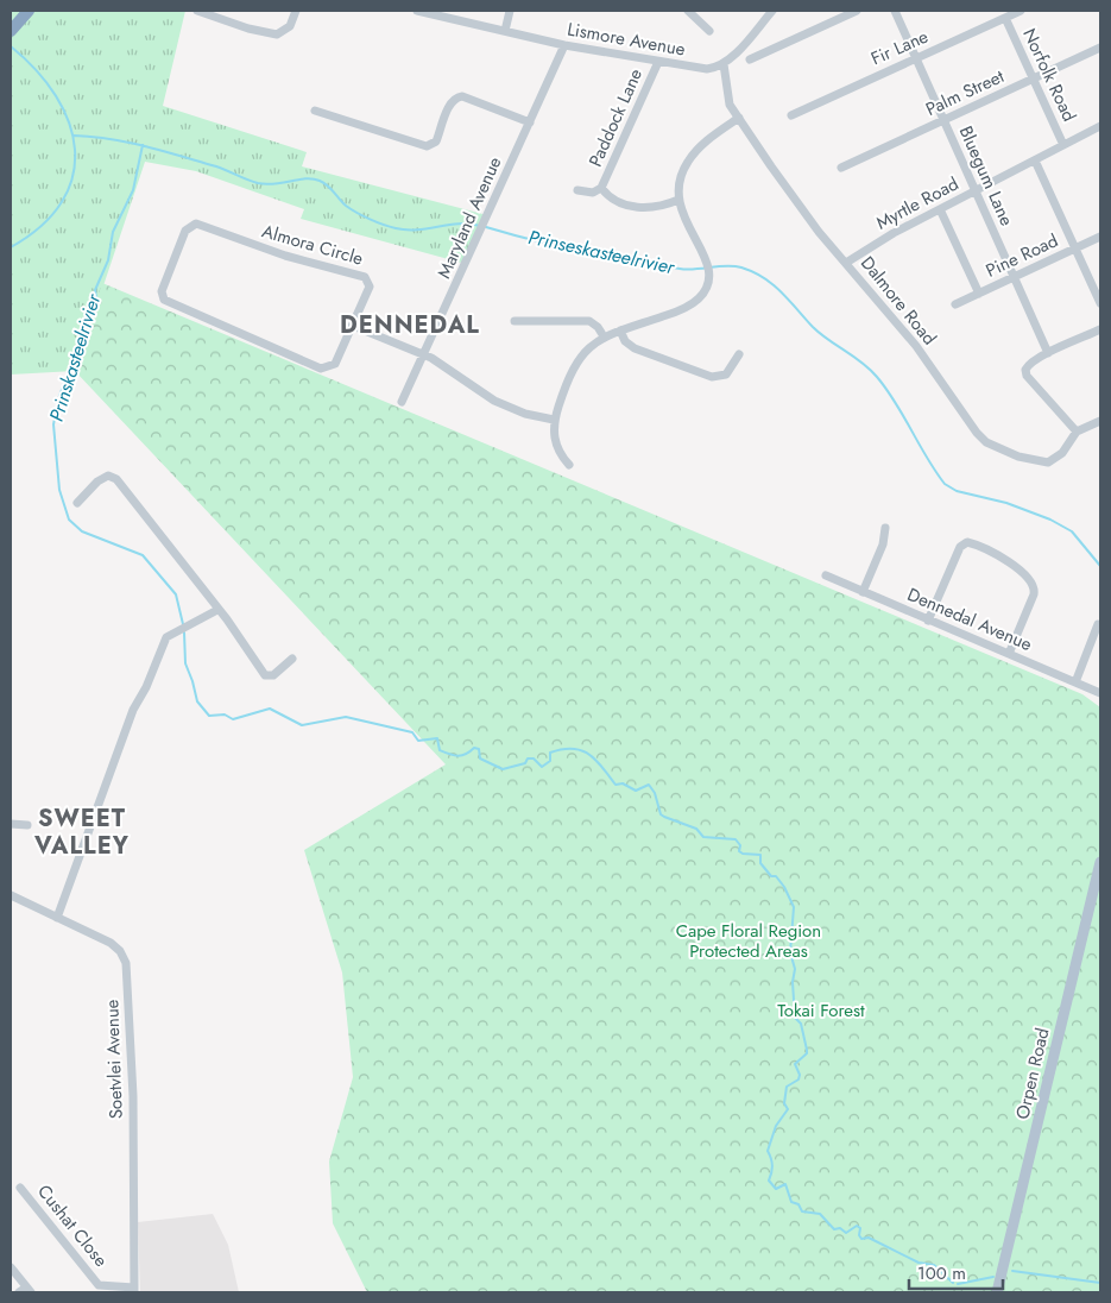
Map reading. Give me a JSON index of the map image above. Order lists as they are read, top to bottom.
{
  "streets": {
    "main road": ["Orpen Road"],
    "street": [
      "Lismore Avenue",
      "Fir Lane",
      "Norfolk Road",
      "Palm Street",
      "Paddock Lane",
      "Bluegum Lane",
      "Myrtle Road",
      "Maryland Avenue",
      "Almora Circle",
      "Pine Road",
      "Dalmore Road",
      "Dennedal Avenue",
      "Soetvlei Avenue",
      "Cushat Close"
    ]
  },
  "crossings": [
    ["Lismore Avenue", "Paddock Lane"],
    ["Lismore Avenue", "Maryland Avenue"],
    ["Lismore Avenue", "Dalmore Road"],
    ["Fir Lane", "Norfolk Road"],
    ["Fir Lane", "Bluegum Lane"],
    ["Norfolk Road", "Palm Street"],
    ["Norfolk Road", "Myrtle Road"],
    ["Palm Street", "Bluegum Lane"],
    ["Bluegum Lane", "Myrtle Road"],
    ["Bluegum Lane", "Pine Road"],
    ["Myrtle Road", "Dalmore Road"],
    ["Soetvlei Avenue", "Cushat Close"]
  ],
  "districts": ["DENNEDAL", "SWEET VALLEY"],
  "water": ["Prinseskasteelrivier", "Prinskasteelrivier"],
  "parks": ["Cape Floral Region Protected Areas", "Tokai Forest"],
  "scale_bar": "100 m"
}
